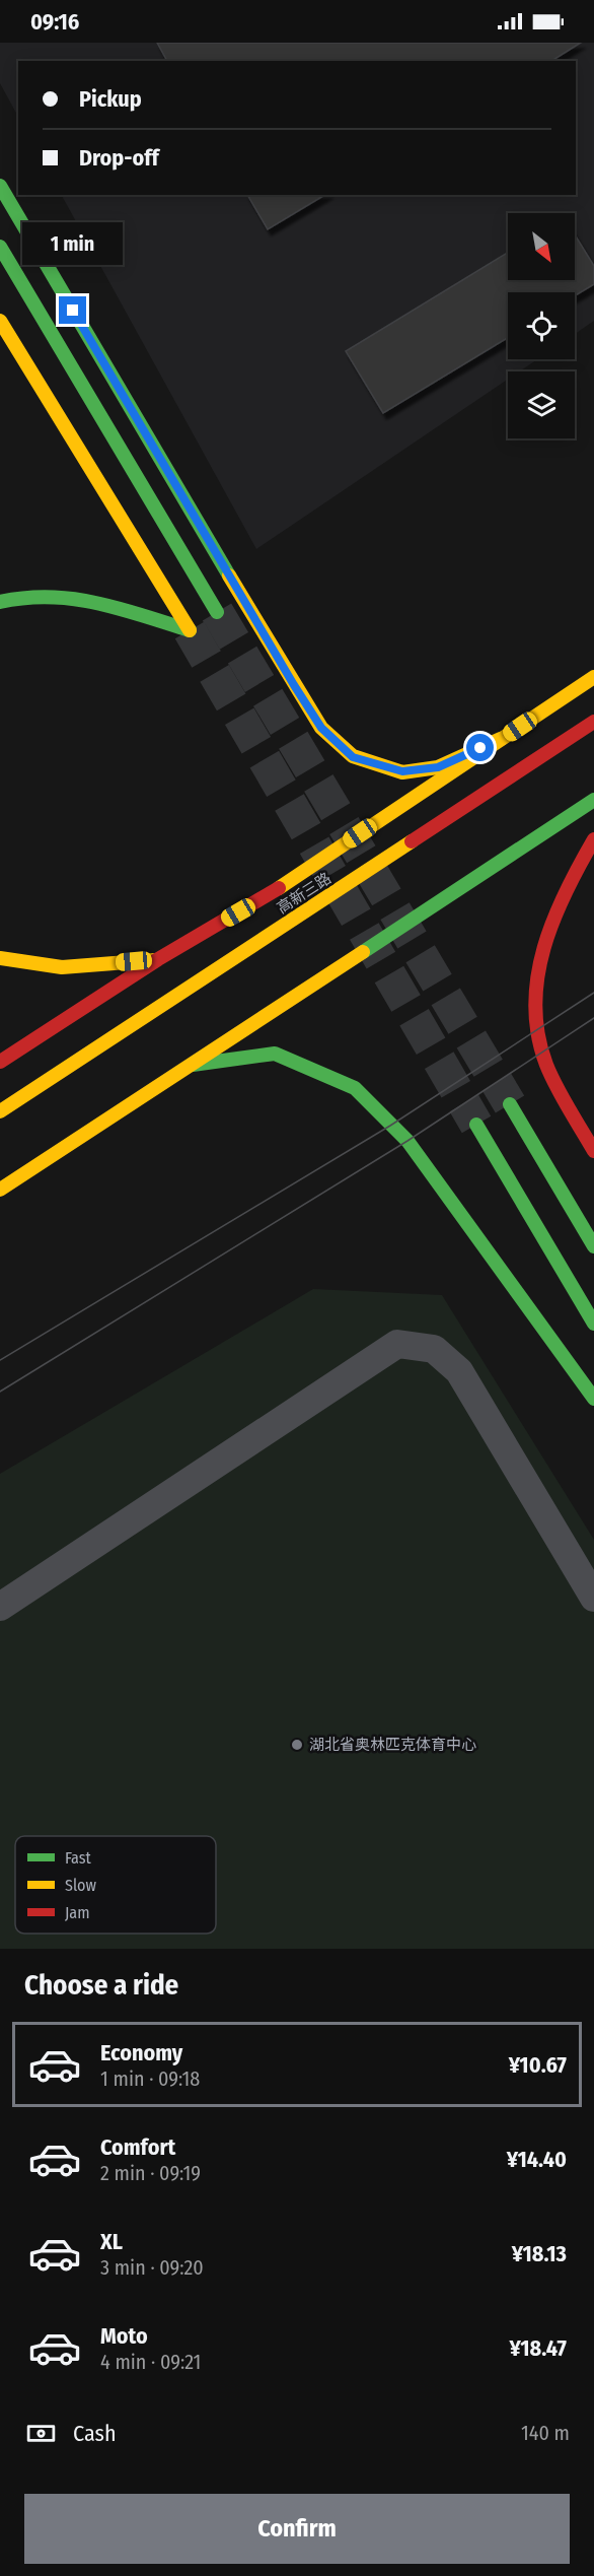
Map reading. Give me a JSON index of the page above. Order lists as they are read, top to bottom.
{
  "streets": {
    "main road": ["高新三路"]
  },
  "places": ["湖北省奥林匹克体育中心"],
  "legend": ["Fast", "Slow", "Jam"],
  "north": "bottom right",
  "page": {
    "status": "09:16",
    "banner": ["Pickup", "Drop-off"],
    "bubble": "1 min",
    "heading": "Choose a ride",
    "list": [
      {
        "name": "Economy",
        "note": "1 min · 09:18",
        "value": "¥10.67"
      },
      {
        "name": "Comfort",
        "note": "2 min · 09:19",
        "value": "¥14.40"
      },
      {
        "name": "XL",
        "note": "3 min · 09:20",
        "value": "¥18.13"
      },
      {
        "name": "Moto",
        "note": "4 min · 09:21",
        "value": "¥18.47"
      }
    ],
    "pay": ["Cash", "140 m"],
    "buttons": "Confirm"
  }
}
